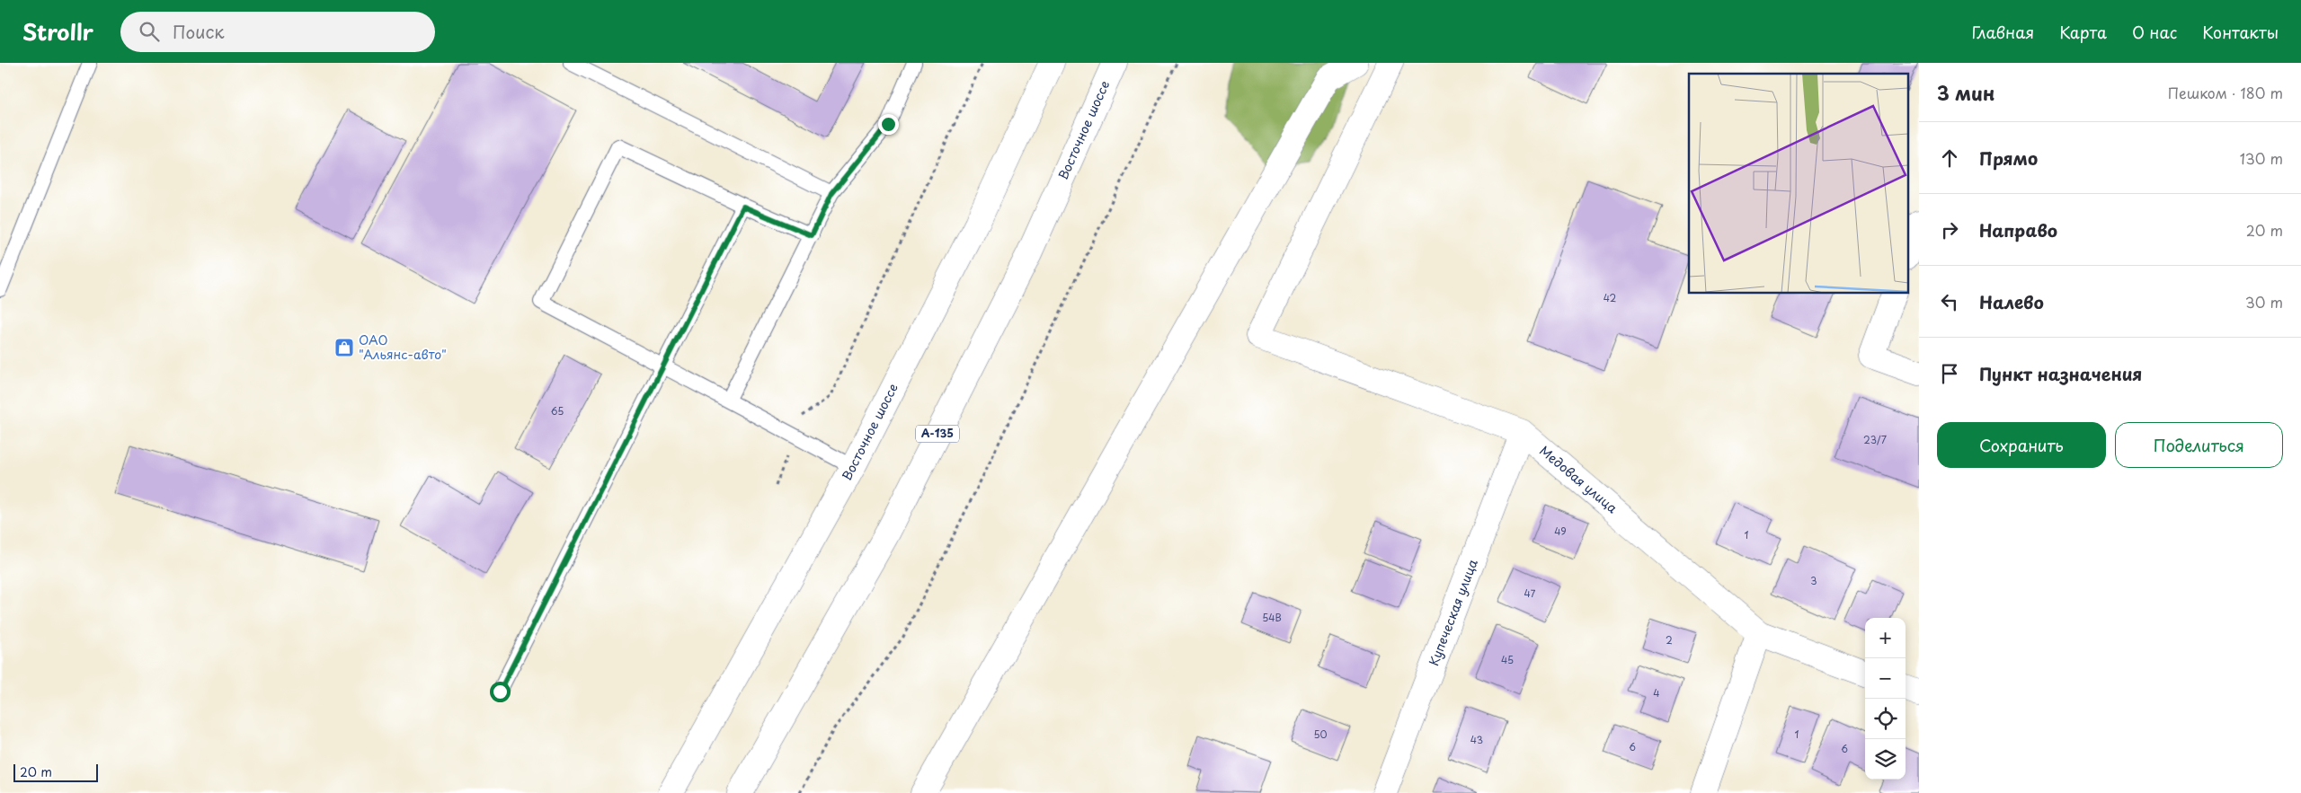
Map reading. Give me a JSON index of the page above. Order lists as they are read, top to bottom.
{
  "streets": {
    "main road": [
      "Восточное шоссе",
      "А-135",
      "Медовая улица",
      "Купеческая улица"
    ]
  },
  "crossings": [
    ["Медовая улица", "Купеческая улица"]
  ],
  "places": {
    "shop": ["ОАО \"Альянс-авто\""]
  },
  "house_numbers": [
    "42",
    "65",
    "23/7",
    "49",
    "1",
    "3",
    "47",
    "54В",
    "2",
    "45",
    "4",
    "50",
    "1",
    "43",
    "6",
    "6"
  ],
  "scale_bar": "20 m",
  "page": {
    "header": "Strollr",
    "search": "Поиск",
    "nav": [
      "Главная",
      "Карта",
      "О нас",
      "Контакты"
    ],
    "heading": ["3 мин", "Пешком · 180 m"],
    "list": [
      ["Прямо", "130 m"],
      ["Направо", "20 m"],
      ["Налево", "30 m"],
      "Пункт назначения"
    ],
    "buttons": ["Сохранить", "Поделиться"],
    "map_buttons": ["+", "−"],
    "scale": "20 m"
  }
}
